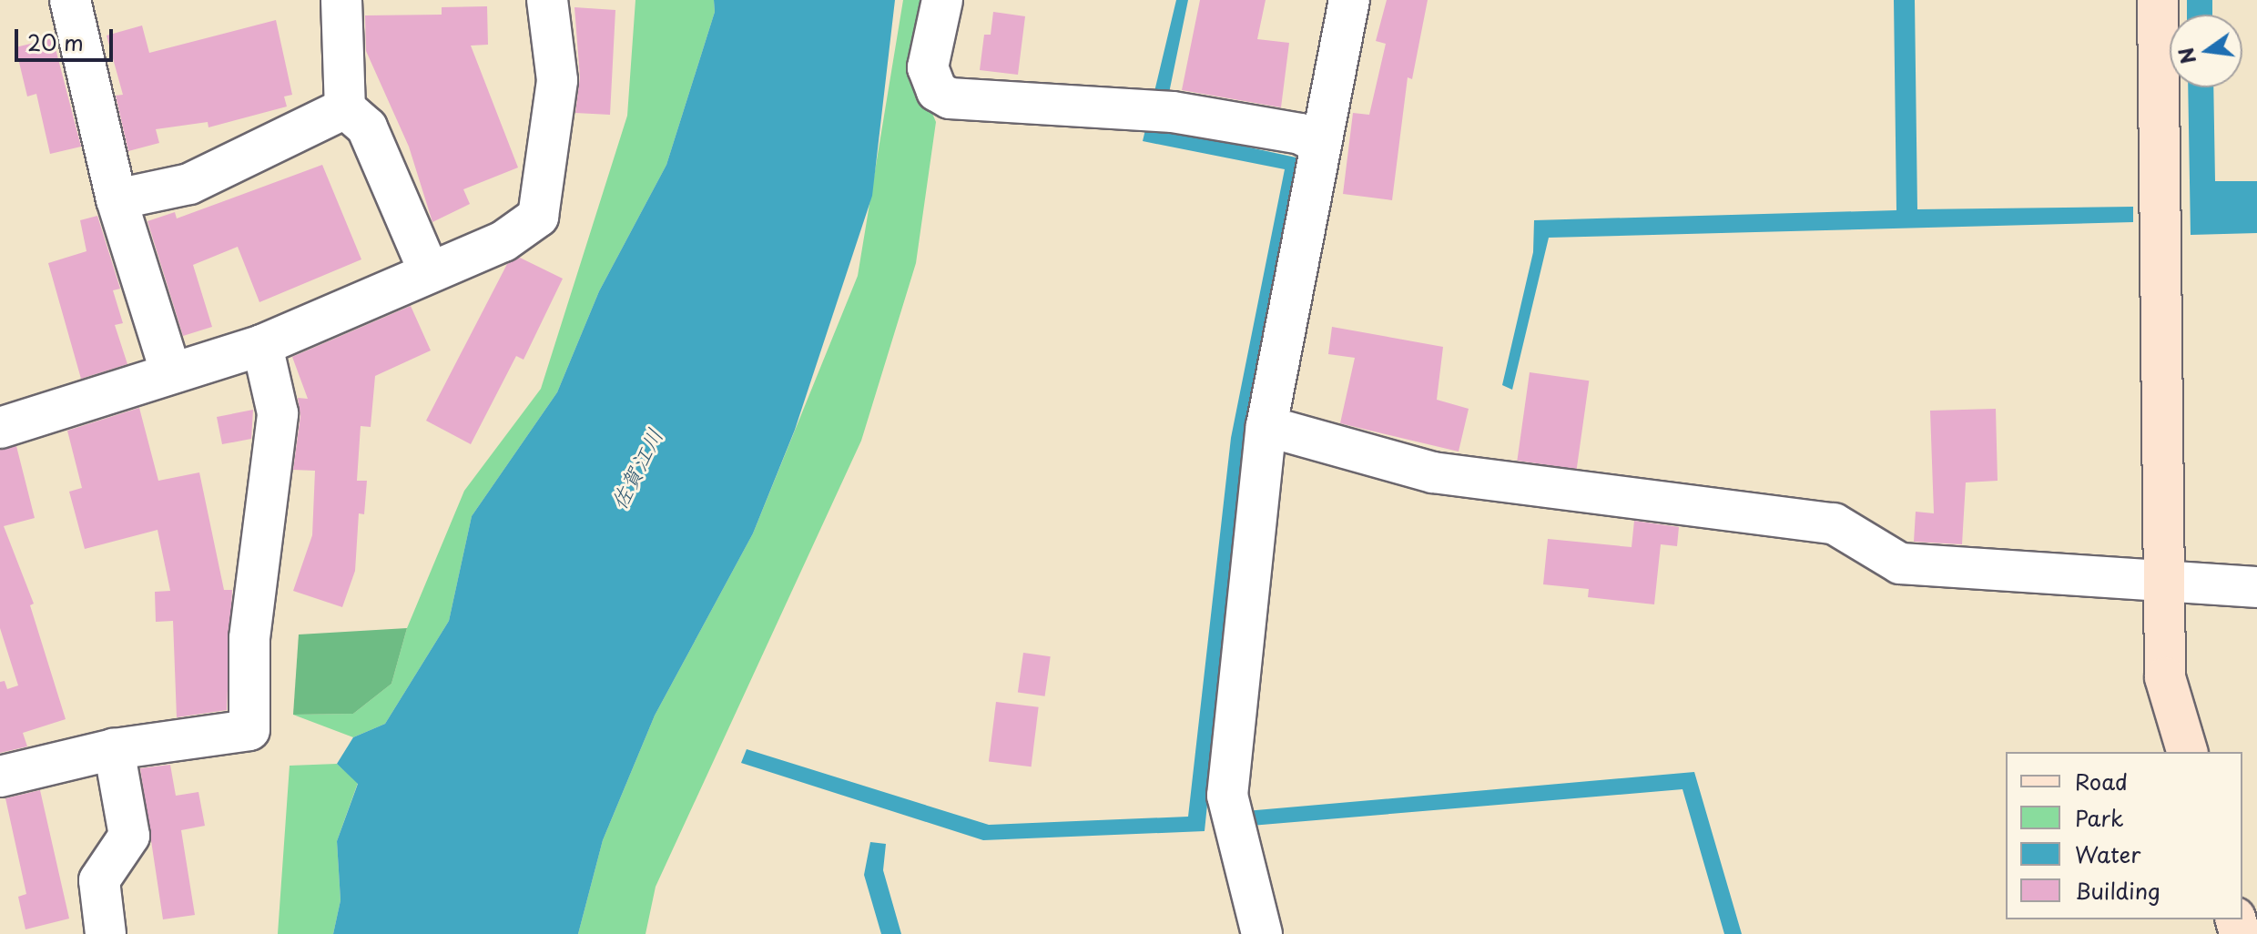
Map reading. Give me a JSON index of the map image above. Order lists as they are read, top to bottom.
{
  "water": ["佐賀江川"],
  "legend": [
    "Road",
    "Park",
    "Water",
    "Building"
  ],
  "scale_bar": "20 m",
  "north": "left"
}
